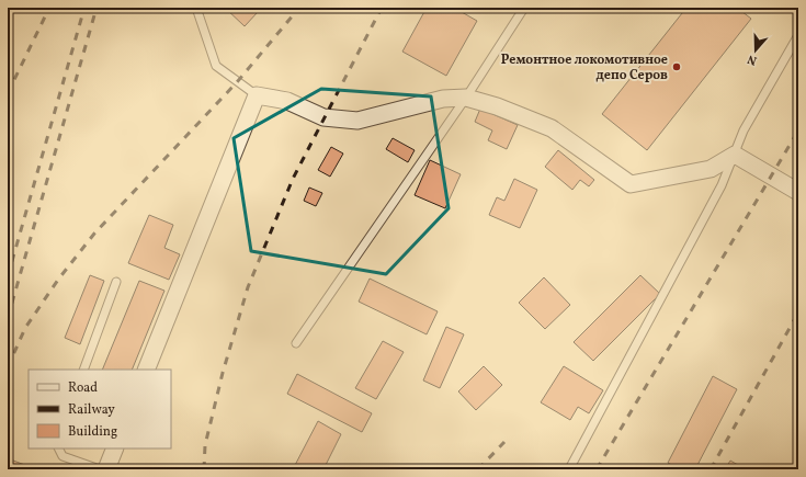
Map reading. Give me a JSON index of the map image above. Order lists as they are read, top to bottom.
{
  "places": ["Ремонтное локомотивное депо Серов"],
  "legend": ["Road", "Railway", "Building"],
  "north": "bottom"
}
